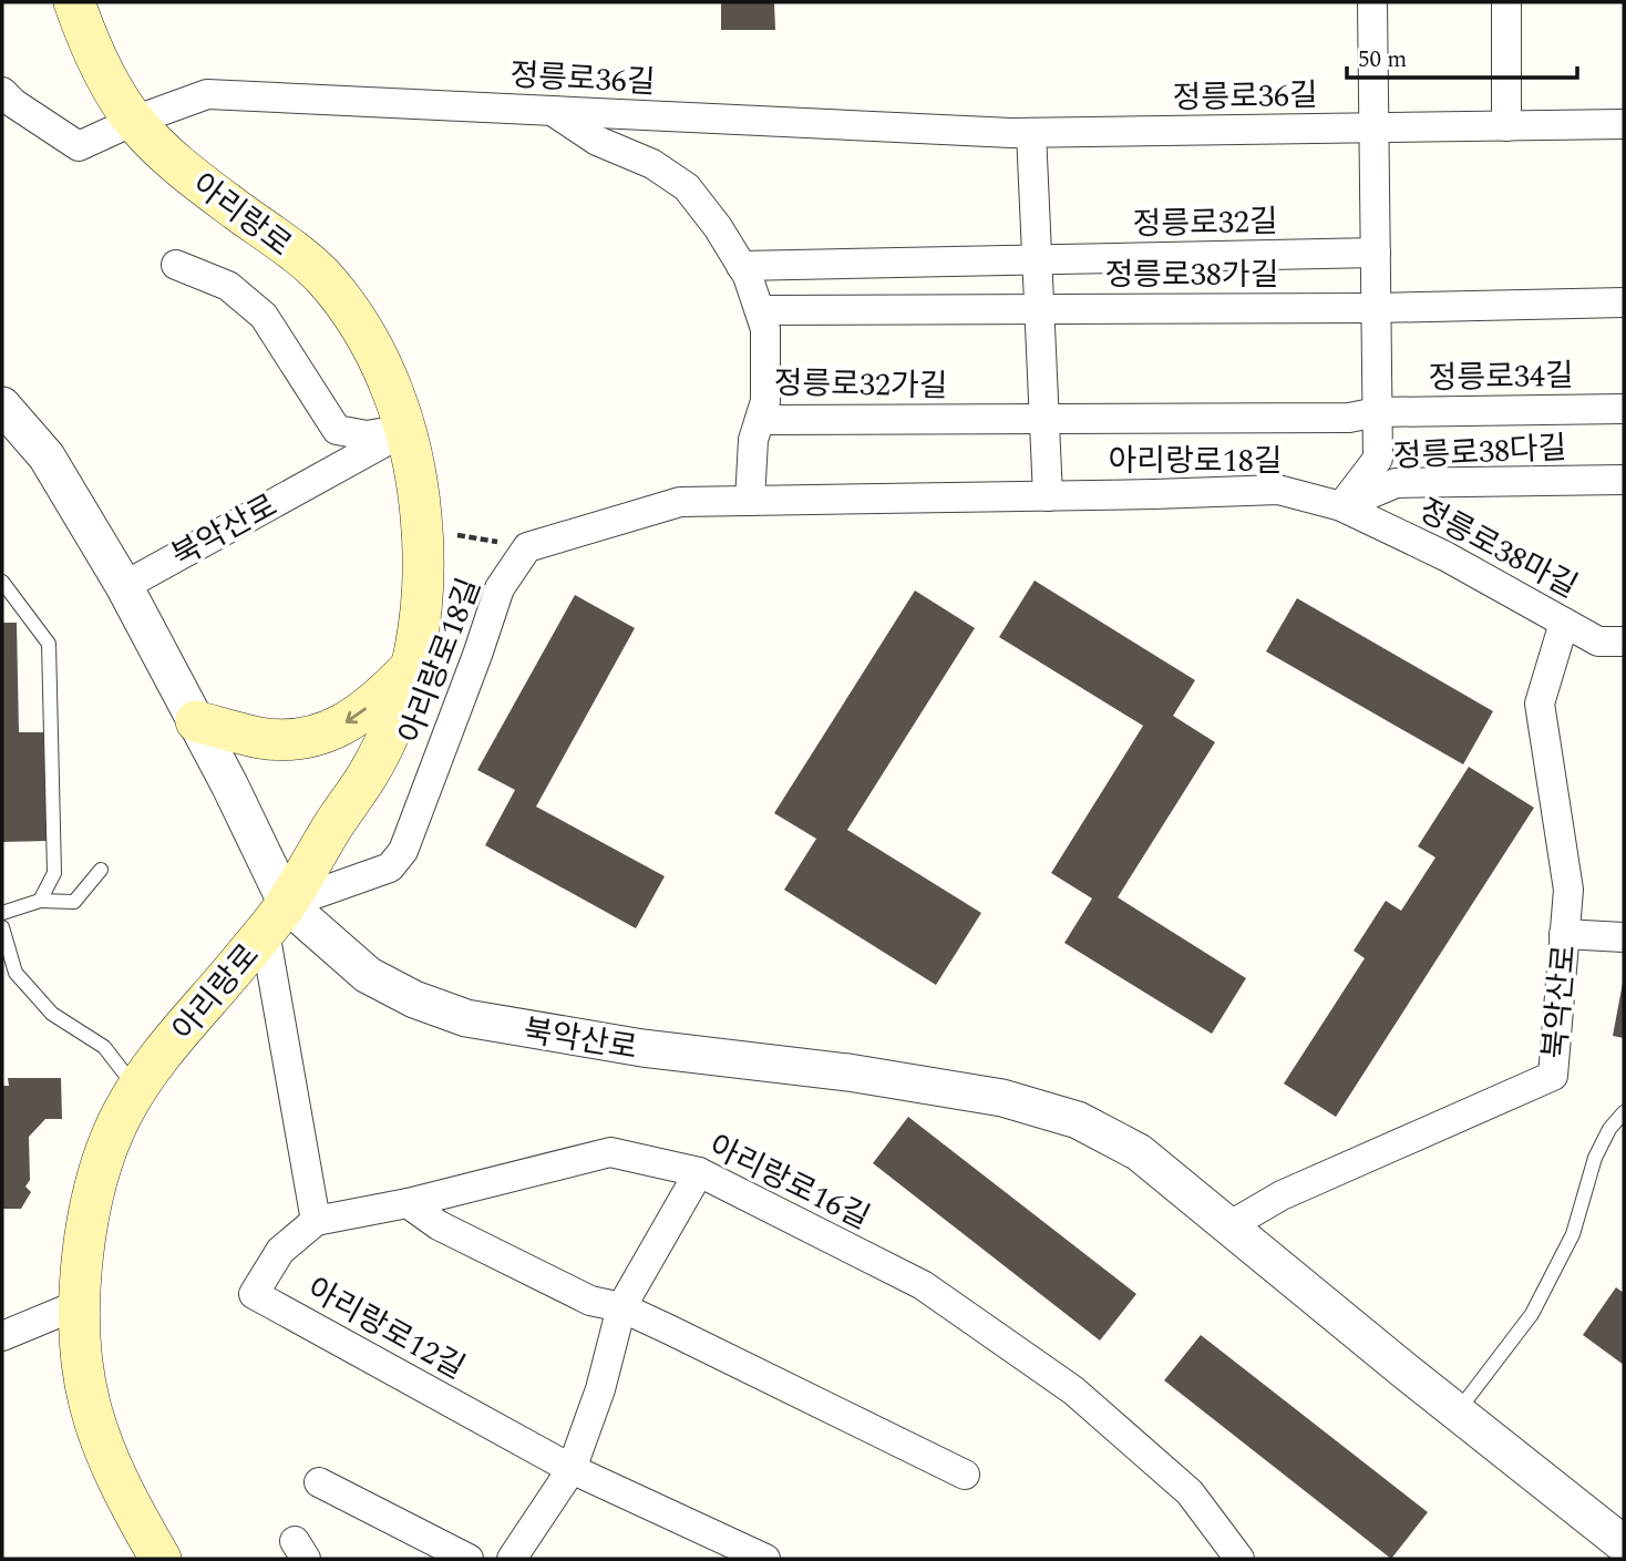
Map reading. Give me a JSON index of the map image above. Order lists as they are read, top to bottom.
{
  "streets": {
    "main road": ["아리랑로"],
    "street": [
      "정릉로36길",
      "정릉로32길",
      "정릉로38가길",
      "정릉로34길",
      "정릉로32가길",
      "정릉로38다길",
      "아리랑로18길",
      "북악산로",
      "정릉로38마길",
      "아리랑로16길",
      "아리랑로12길"
    ]
  },
  "crossings": [
    ["정릉로36길", "아리랑로"],
    ["정릉로36길", "정릉로32가길"],
    ["아리랑로", "아리랑로18길"],
    ["아리랑로", "북악산로"],
    ["정릉로32길", "정릉로32가길"],
    ["정릉로38가길", "정릉로32가길"],
    ["정릉로34길", "정릉로32가길"],
    ["정릉로38다길", "아리랑로18길"],
    ["정릉로38다길", "정릉로38마길"],
    ["아리랑로18길", "북악산로"],
    ["아리랑로18길", "정릉로38마길"],
    ["북악산로", "정릉로38마길"],
    ["아리랑로16길", "아리랑로12길"]
  ],
  "scale_bar": "50 m"
}
